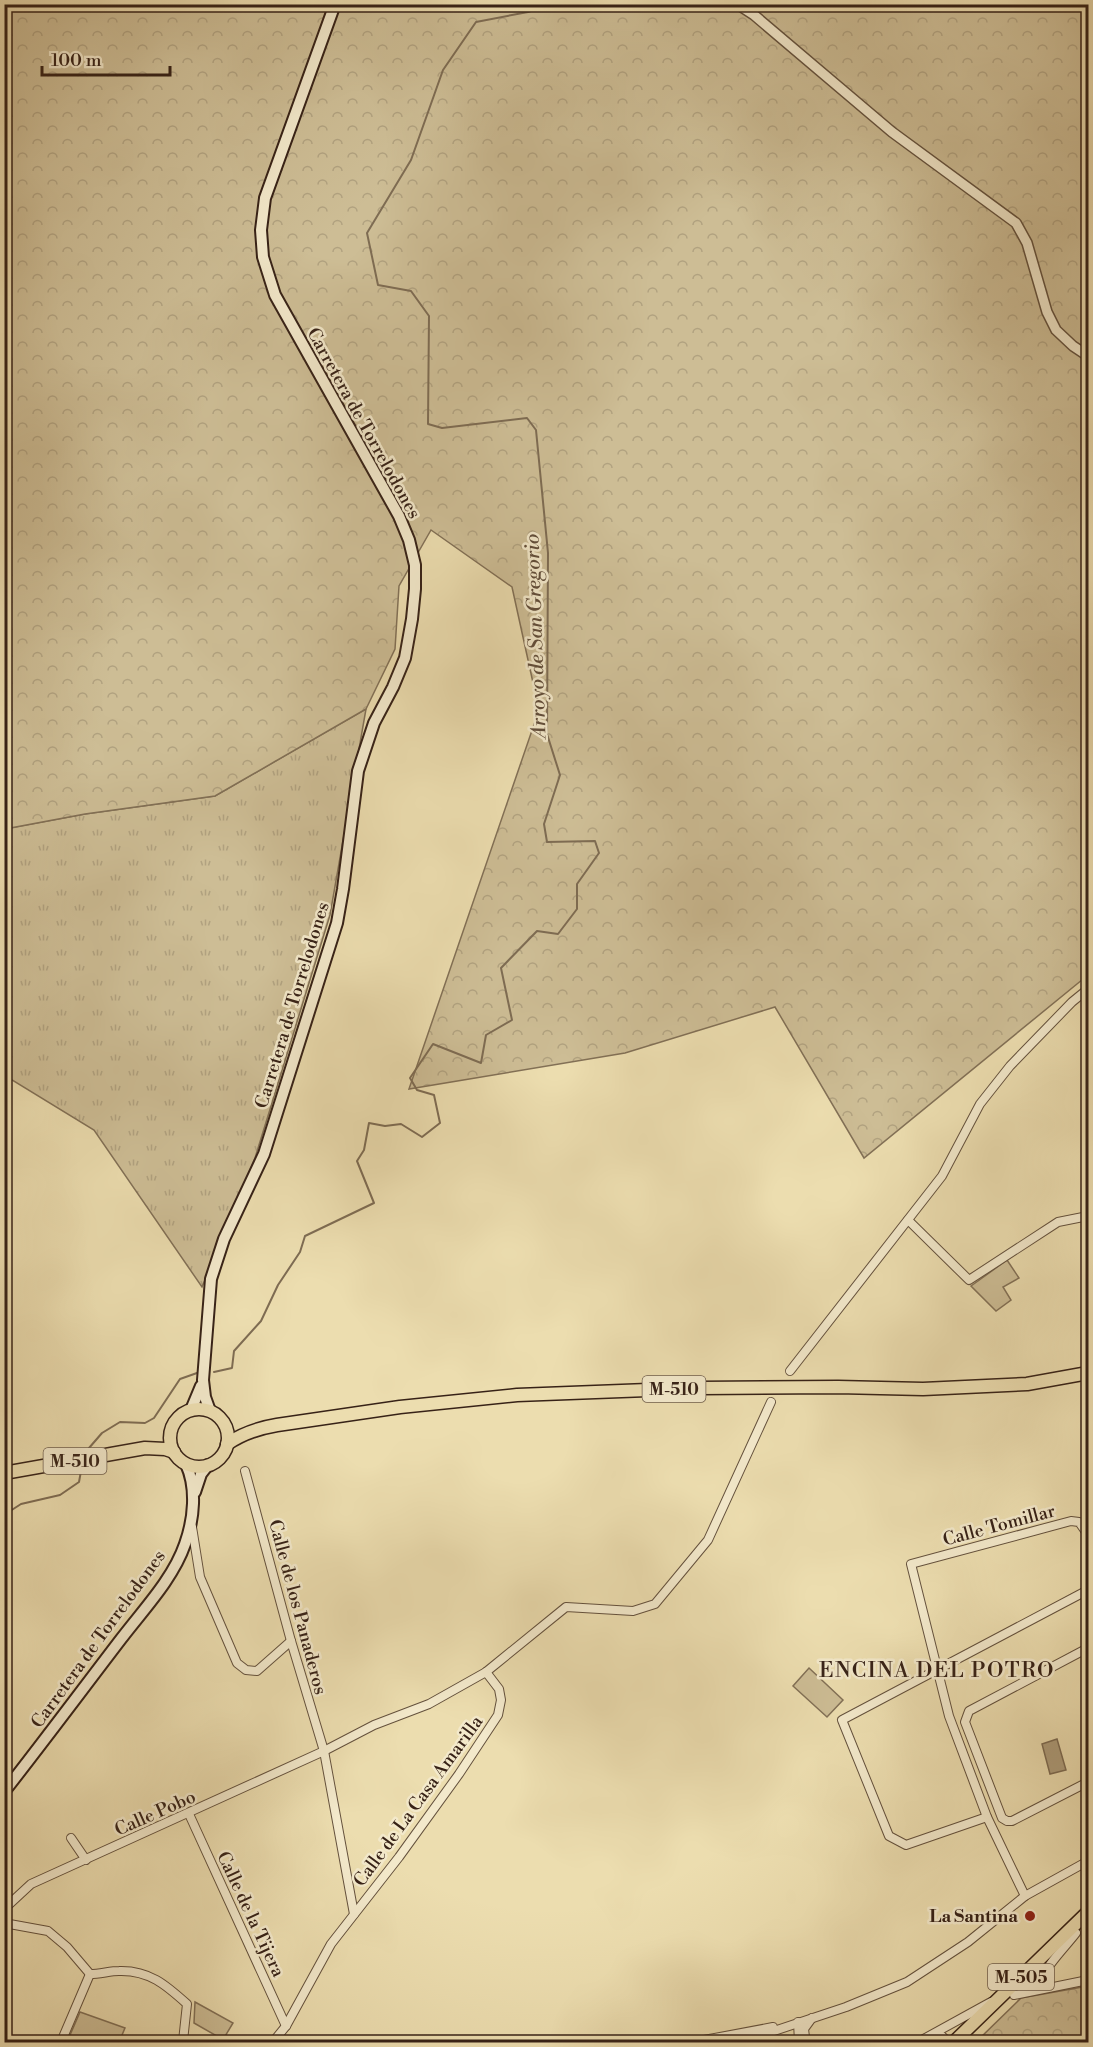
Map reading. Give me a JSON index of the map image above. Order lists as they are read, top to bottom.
{
  "streets": {
    "main road": ["Carretera de Torrelodones", "M-510", "M-505"],
    "street": [
      "Calle Tomillar",
      "Calle de los Panaderos",
      "Calle de La Casa Amarilla",
      "Calle Pobo",
      "Calle de la Tijera"
    ]
  },
  "crossings": [
    ["Carretera de Torrelodones", "M-510"],
    ["Calle de los Panaderos", "Calle de La Casa Amarilla"],
    ["Calle de los Panaderos", "Calle Pobo"],
    ["Calle de La Casa Amarilla", "Calle Pobo"],
    ["Calle de La Casa Amarilla", "Calle de la Tijera"],
    ["Calle Pobo", "Calle de la Tijera"]
  ],
  "districts": ["ENCINA DEL POTRO"],
  "water": ["Arroyo de San Gregorio"],
  "places": ["La Santina"],
  "scale_bar": "100 m"
}
